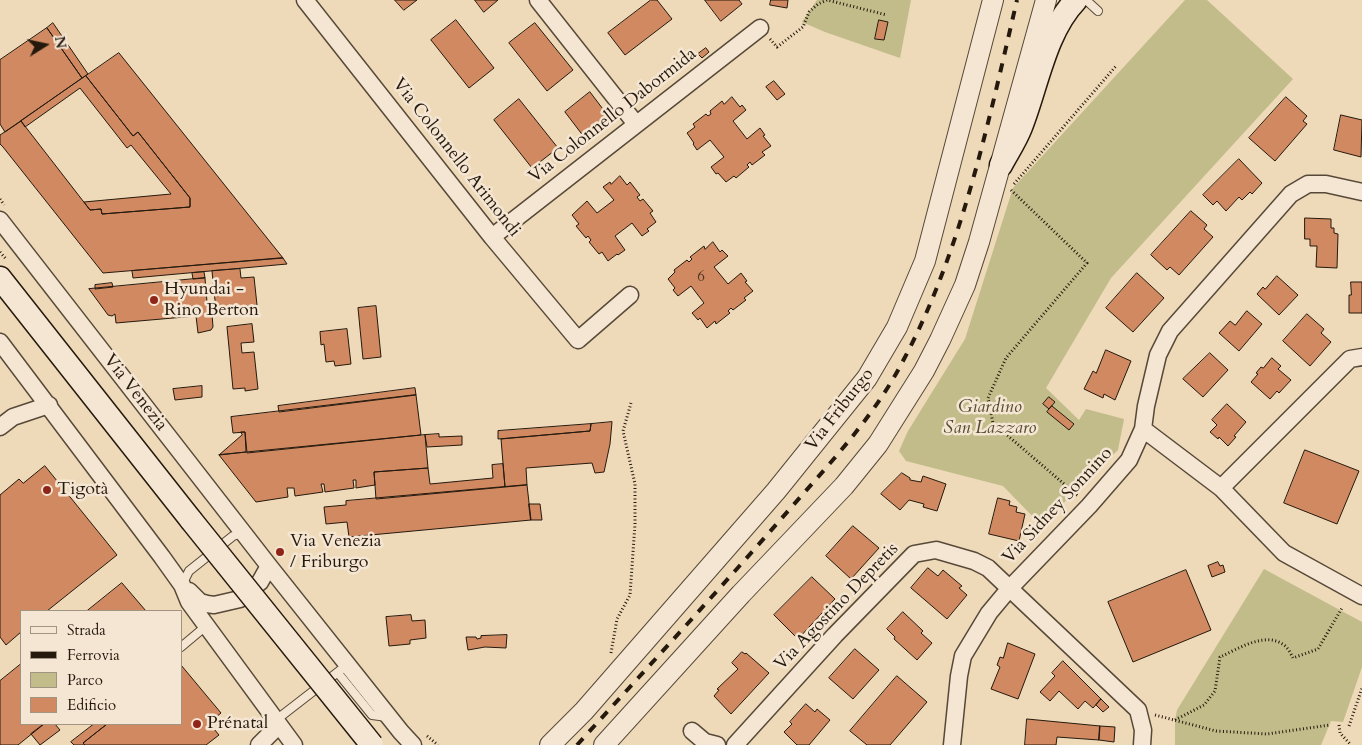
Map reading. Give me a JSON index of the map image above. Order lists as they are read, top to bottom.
{
  "streets": {
    "main road": ["Via Venezia"],
    "street": [
      "Via Colonnello Dabormida",
      "Via Colonnello Arimondi",
      "Via Friburgo",
      "Via Sidney Sonnino",
      "Via Agostino Depretis"
    ]
  },
  "crossings": [
    ["Via Colonnello Dabormida", "Via Colonnello Arimondi"],
    ["Via Sidney Sonnino", "Via Agostino Depretis"]
  ],
  "parks": ["Giardino San Lazzaro"],
  "places": [
    "Hyundai - Rino Berton",
    "Tigotà",
    "Via Venezia / Friburgo",
    "Prénatal"
  ],
  "house_numbers": ["6"],
  "legend": [
    "Strada",
    "Ferrovia",
    "Parco",
    "Edificio"
  ],
  "north": "right"
}
